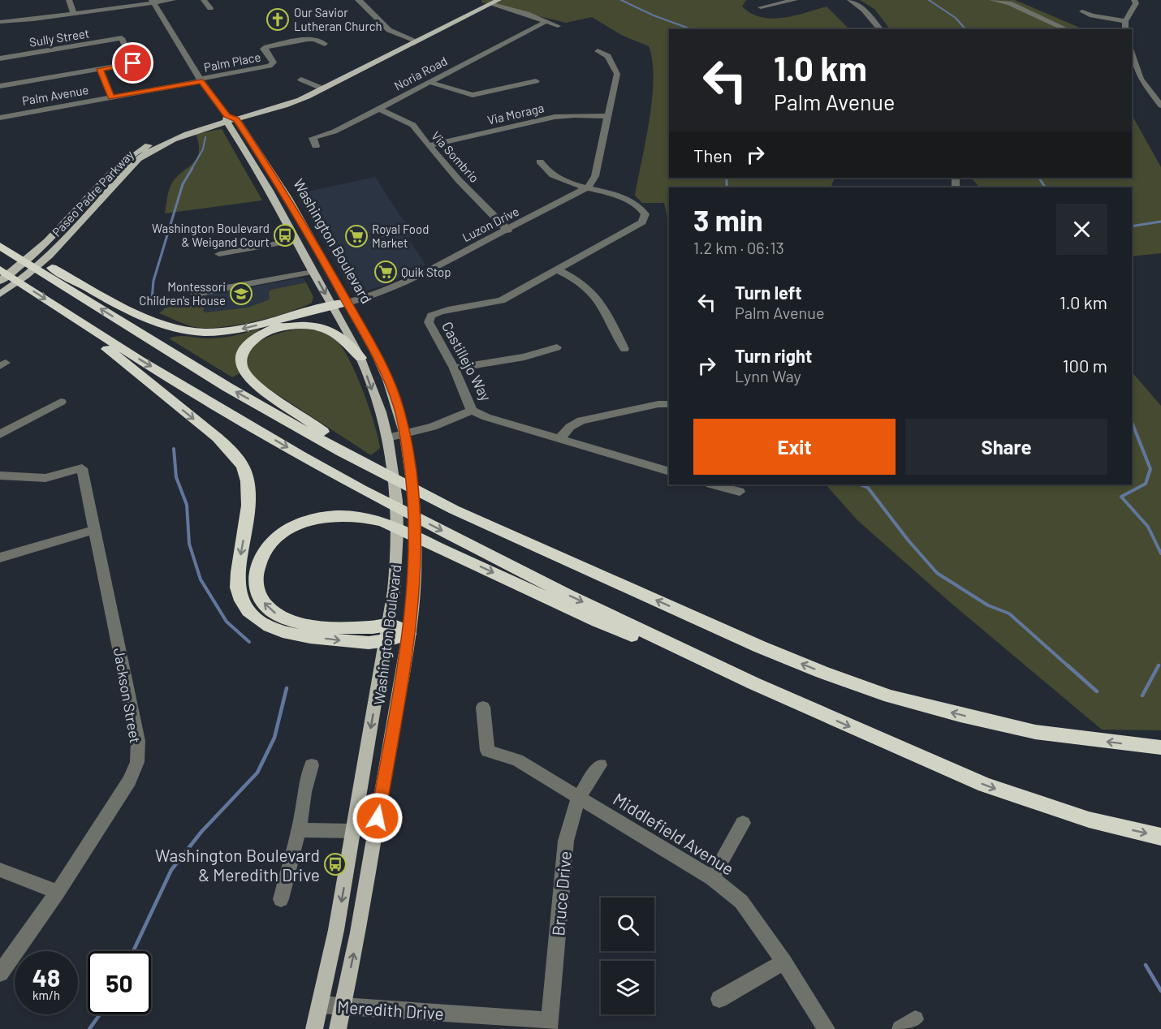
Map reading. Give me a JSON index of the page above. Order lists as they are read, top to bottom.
{
  "streets": {
    "main road": ["Paseo Padre Parkway", "Washington Boulevard"],
    "street": [
      "Sully Street",
      "Palm Place",
      "Noria Road",
      "Palm Avenue",
      "Via Moraga",
      "Via Sombrio",
      "Luzon Drive",
      "Castillejo Way",
      "Jackson Street",
      "Middlefield Avenue",
      "Bruce Drive",
      "Meredith Drive"
    ]
  },
  "crossings": [
    ["Palm Place", "Palm Avenue"],
    ["Palm Place", "Washington Boulevard"],
    ["Noria Road", "Via Sombrio"],
    ["Palm Avenue", "Washington Boulevard"],
    ["Via Moraga", "Via Sombrio"],
    ["Via Sombrio", "Luzon Drive"],
    ["Paseo Padre Parkway", "Washington Boulevard"],
    ["Luzon Drive", "Washington Boulevard"],
    ["Luzon Drive", "Castillejo Way"],
    ["Washington Boulevard", "Meredith Drive"],
    ["Middlefield Avenue", "Bruce Drive"],
    ["Bruce Drive", "Meredith Drive"]
  ],
  "places": {
    "church": ["Our Savior Lutheran Church"],
    "bus stop": ["Washington Boulevard & Weigand Court", "Washington Boulevard & Meredith Drive"],
    "supermarket": ["Royal Food Market", "Quik Stop"],
    "school or university": ["Montessori Children's House"]
  },
  "page": {
    "turn": ["1.0 km", "Palm Avenue"],
    "then": "Then",
    "heading": ["3 min", "1.2 km · 06:13"],
    "list": [
      {
        "name": "Turn left",
        "note": "Palm Avenue",
        "value": "1.0 km"
      },
      {
        "name": "Turn right",
        "note": "Lynn Way",
        "value": "100 m"
      }
    ],
    "buttons": ["Exit", "Share"],
    "speed": "48 km/h",
    "limit": "50"
  }
}
